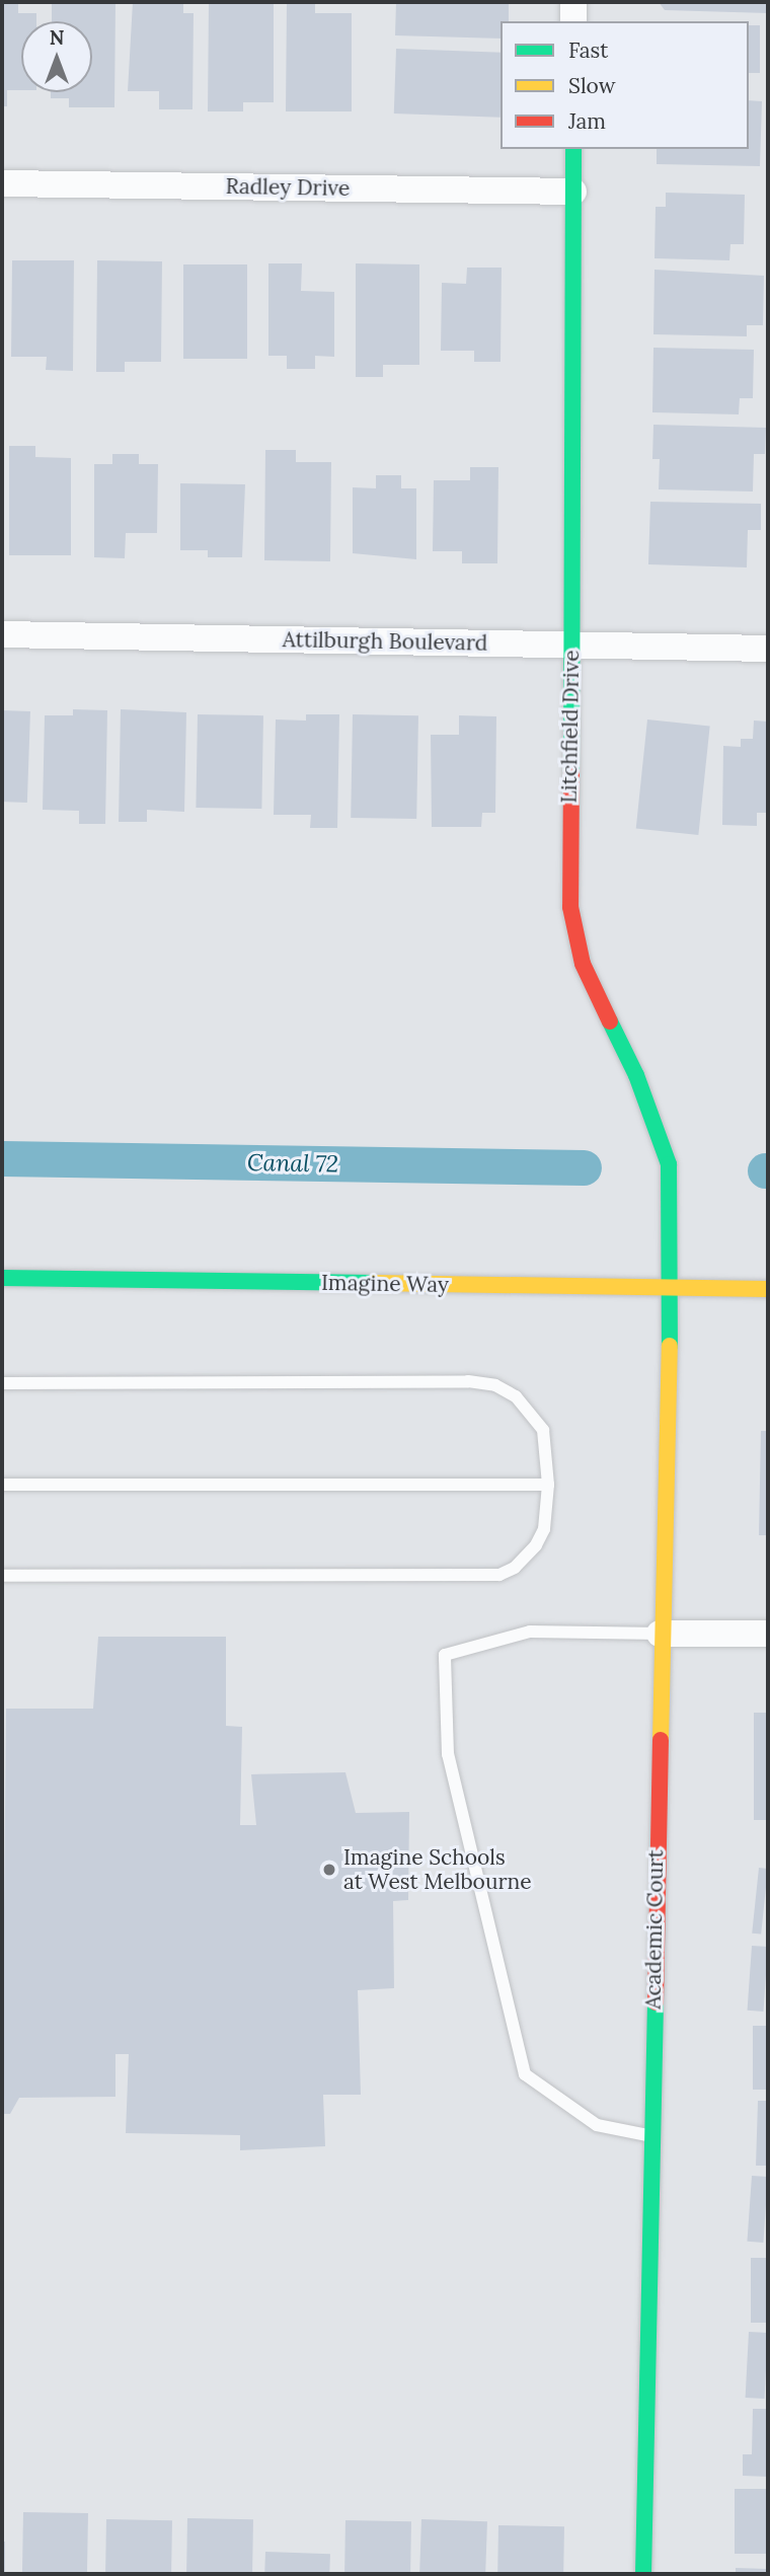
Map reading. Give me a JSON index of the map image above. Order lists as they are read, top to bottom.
{
  "streets": {
    "street": [
      "Radley Drive",
      "Attilburgh Boulevard",
      "Litchfield Drive",
      "Imagine Way",
      "Academic Court"
    ]
  },
  "crossings": [
    ["Radley Drive", "Litchfield Drive"],
    ["Attilburgh Boulevard", "Litchfield Drive"],
    ["Litchfield Drive", "Imagine Way"],
    ["Litchfield Drive", "Academic Court"],
    ["Imagine Way", "Academic Court"]
  ],
  "water": ["Canal 72"],
  "places": ["Imagine Schools at West Melbourne"],
  "legend": ["Fast", "Slow", "Jam"],
  "north": "top"
}
